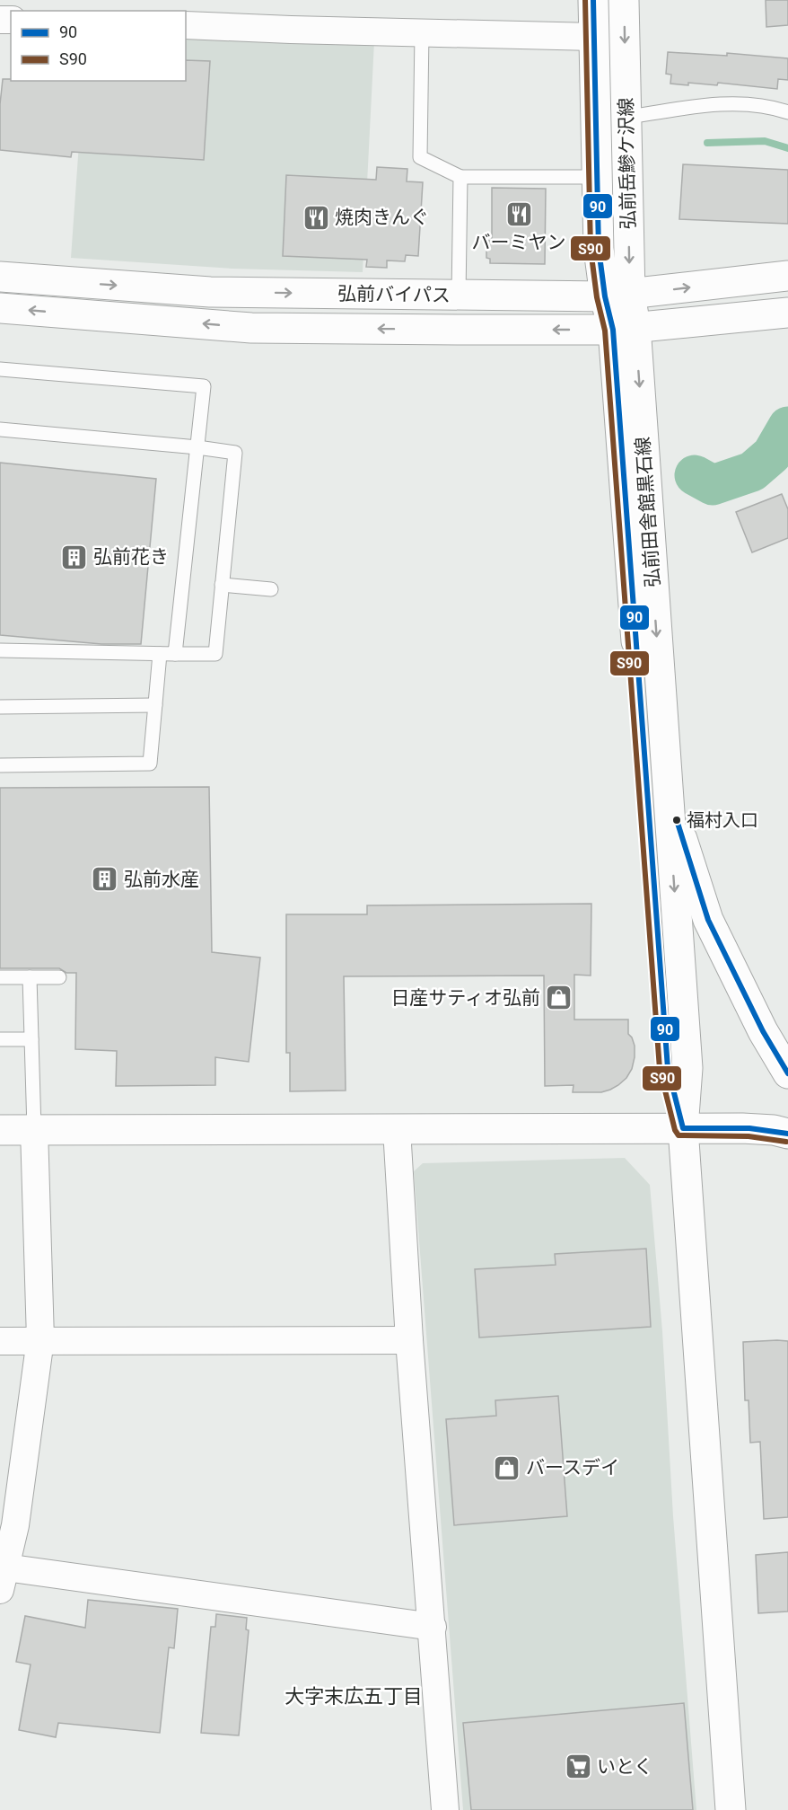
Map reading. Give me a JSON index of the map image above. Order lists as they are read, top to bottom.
{
  "streets": {
    "main road": ["弘前岳鰺ケ沢線", "弘前バイパス", "弘前田舎館黒石線"]
  },
  "crossings": [
    ["弘前岳鰺ケ沢線", "弘前バイパス"],
    ["弘前岳鰺ケ沢線", "弘前田舎館黒石線"],
    ["弘前バイパス", "弘前田舎館黒石線"]
  ],
  "districts": ["大字末広五丁目"],
  "places": {
    "restaurant": ["バーミヤン", "焼肉きんぐ"],
    "building": ["弘前花き", "弘前水産"],
    "other": ["福村入口"],
    "shop": ["日産サティオ弘前", "バースデイ"],
    "supermarket": ["いとく"]
  },
  "lines": ["transit line 90", "transit line S90"],
  "legend": ["90", "S90"]
}
